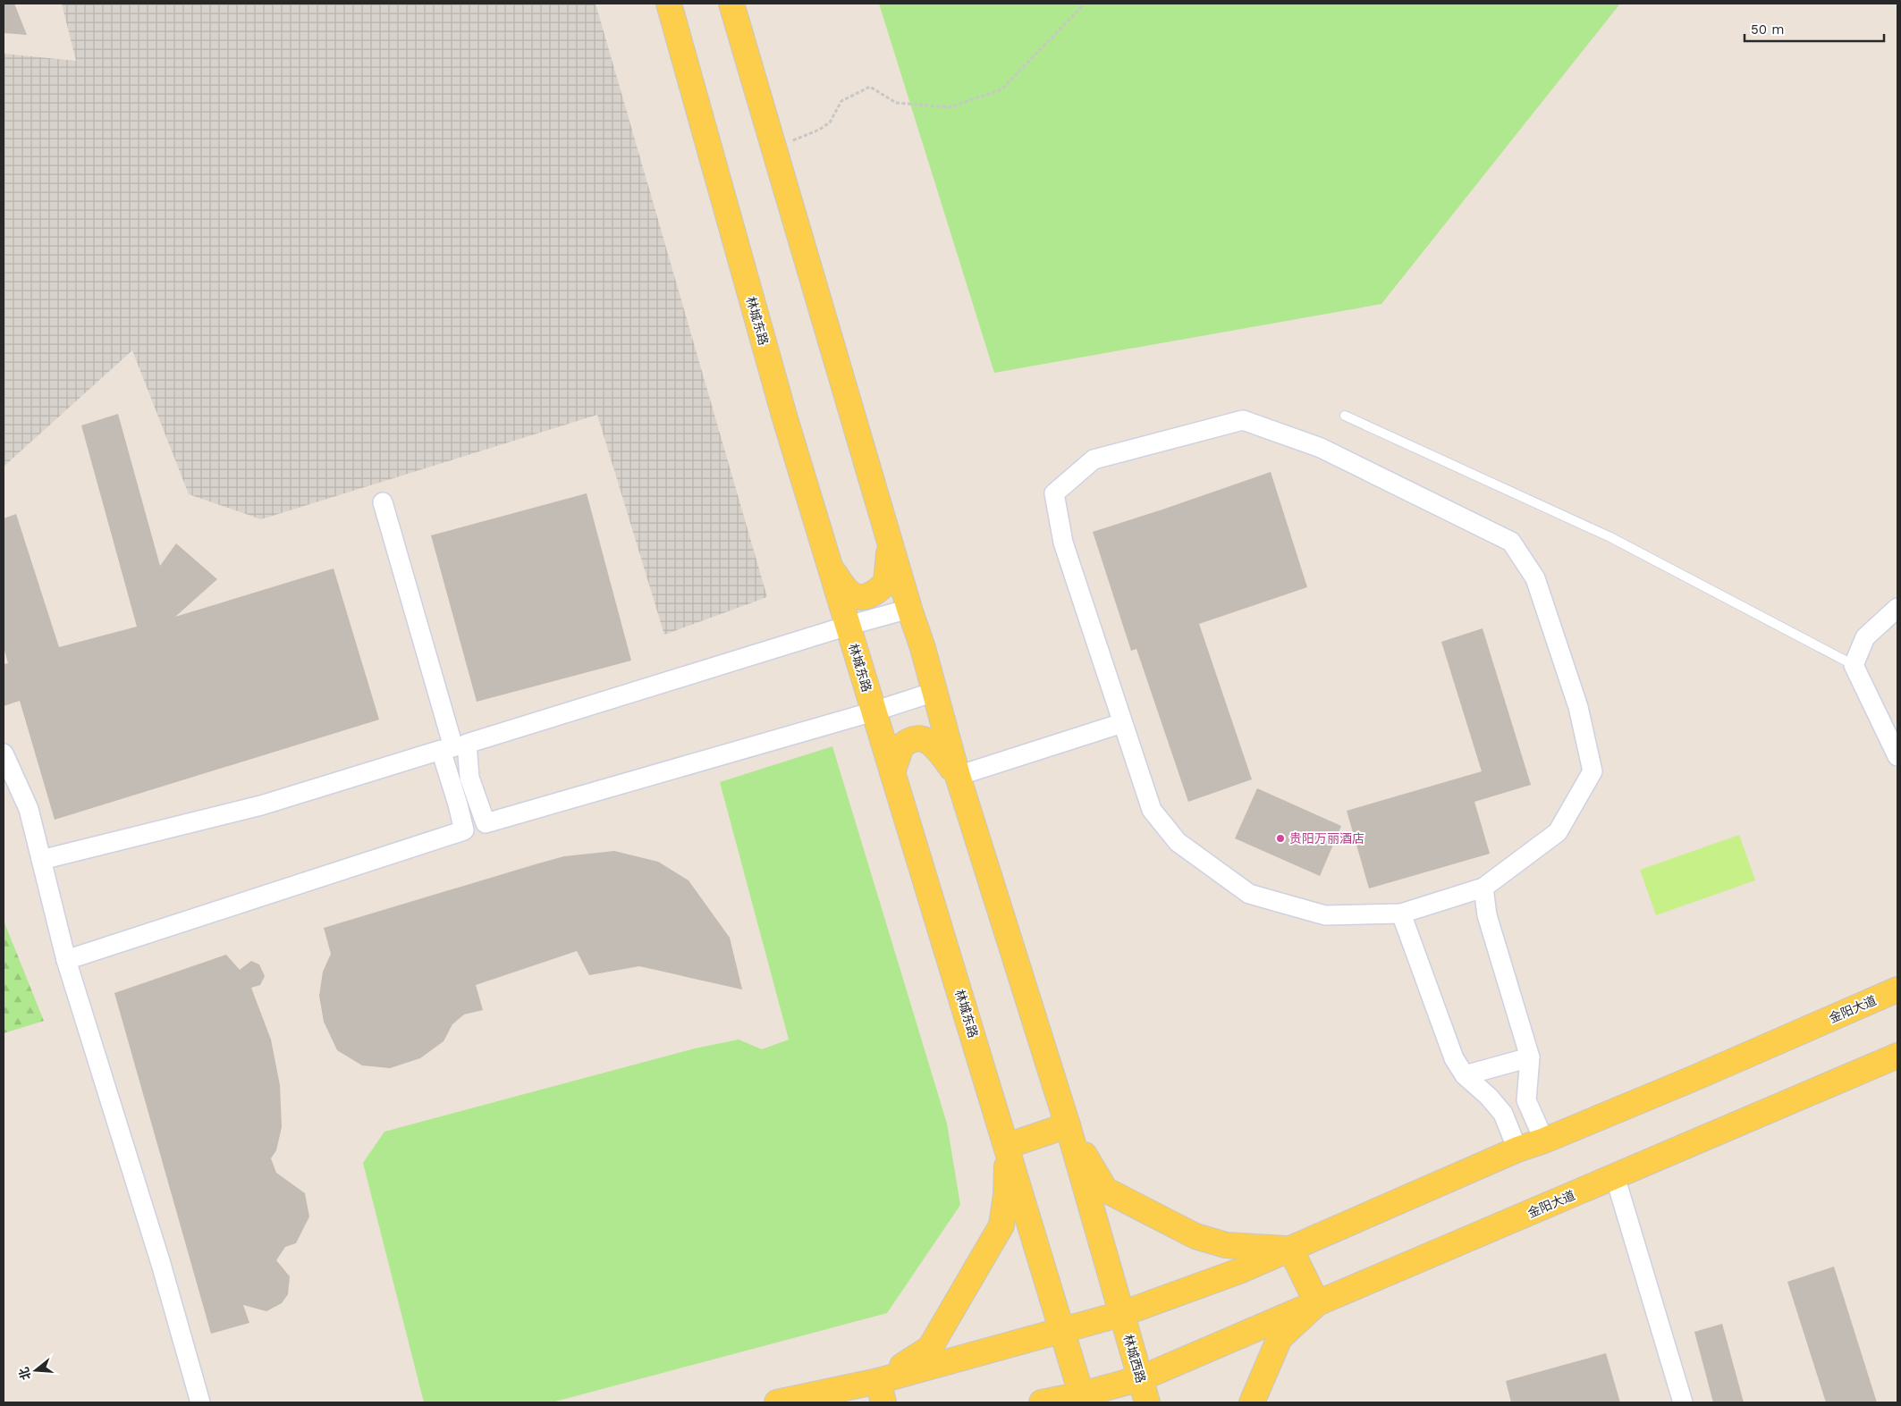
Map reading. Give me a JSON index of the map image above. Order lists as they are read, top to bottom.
{
  "streets": {
    "main road": ["林城东路", "金阳大道", "林城西路"]
  },
  "crossings": [
    ["林城东路", "金阳大道"],
    ["金阳大道", "林城西路"]
  ],
  "places": ["贵阳万丽酒店"],
  "scale_bar": "50 m",
  "north": "left"
}
